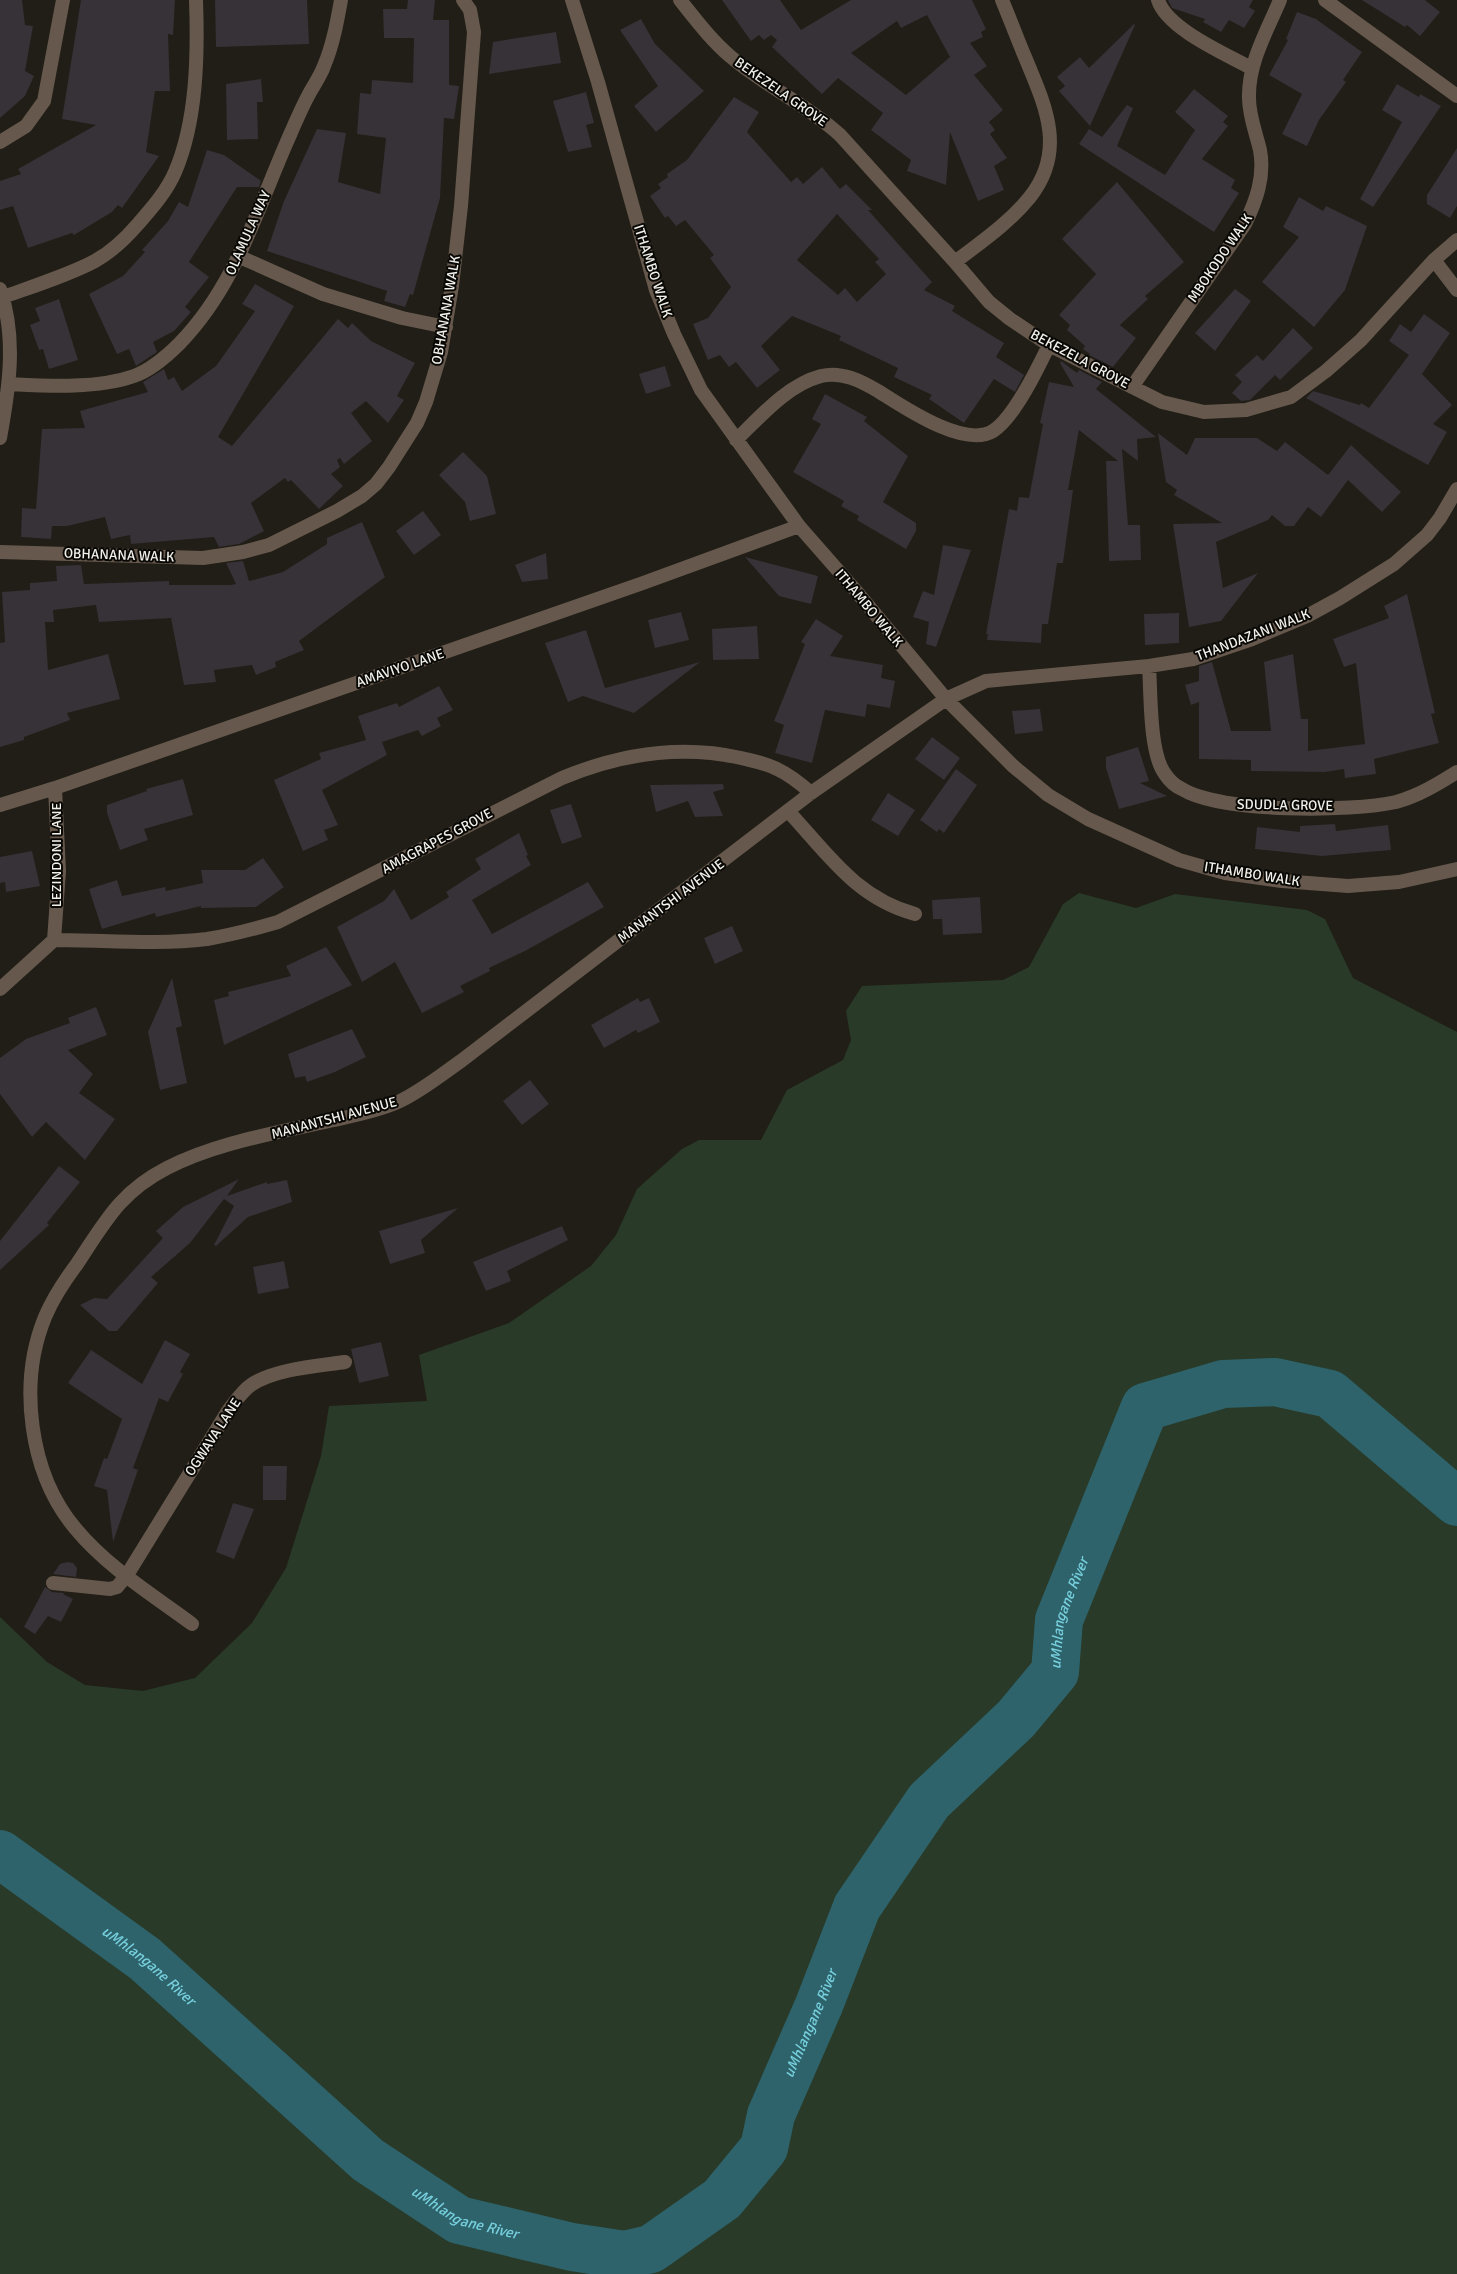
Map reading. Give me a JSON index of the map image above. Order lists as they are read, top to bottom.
{
  "streets": {
    "street": [
      "BEKEZELA GROVE",
      "OLAMULA WAY",
      "MBOKODO WALK",
      "ITHAMBO WALK",
      "OBHANANA WALK",
      "THANDAZANI WALK",
      "AMAVIYO LANE",
      "SDUDLA GROVE",
      "AMAGRAPES GROVE",
      "LEZINDONI LANE",
      "MANANTSHI AVENUE",
      "OGWAVA LANE"
    ]
  },
  "crossings": [
    ["BEKEZELA GROVE", "MBOKODO WALK"],
    ["ITHAMBO WALK", "THANDAZANI WALK"],
    ["ITHAMBO WALK", "AMAVIYO LANE"],
    ["ITHAMBO WALK", "MANANTSHI AVENUE"],
    ["THANDAZANI WALK", "SDUDLA GROVE"],
    ["THANDAZANI WALK", "MANANTSHI AVENUE"],
    ["AMAVIYO LANE", "LEZINDONI LANE"],
    ["AMAGRAPES GROVE", "LEZINDONI LANE"],
    ["AMAGRAPES GROVE", "MANANTSHI AVENUE"],
    ["MANANTSHI AVENUE", "OGWAVA LANE"]
  ],
  "water": ["uMhlangane River"]
}
